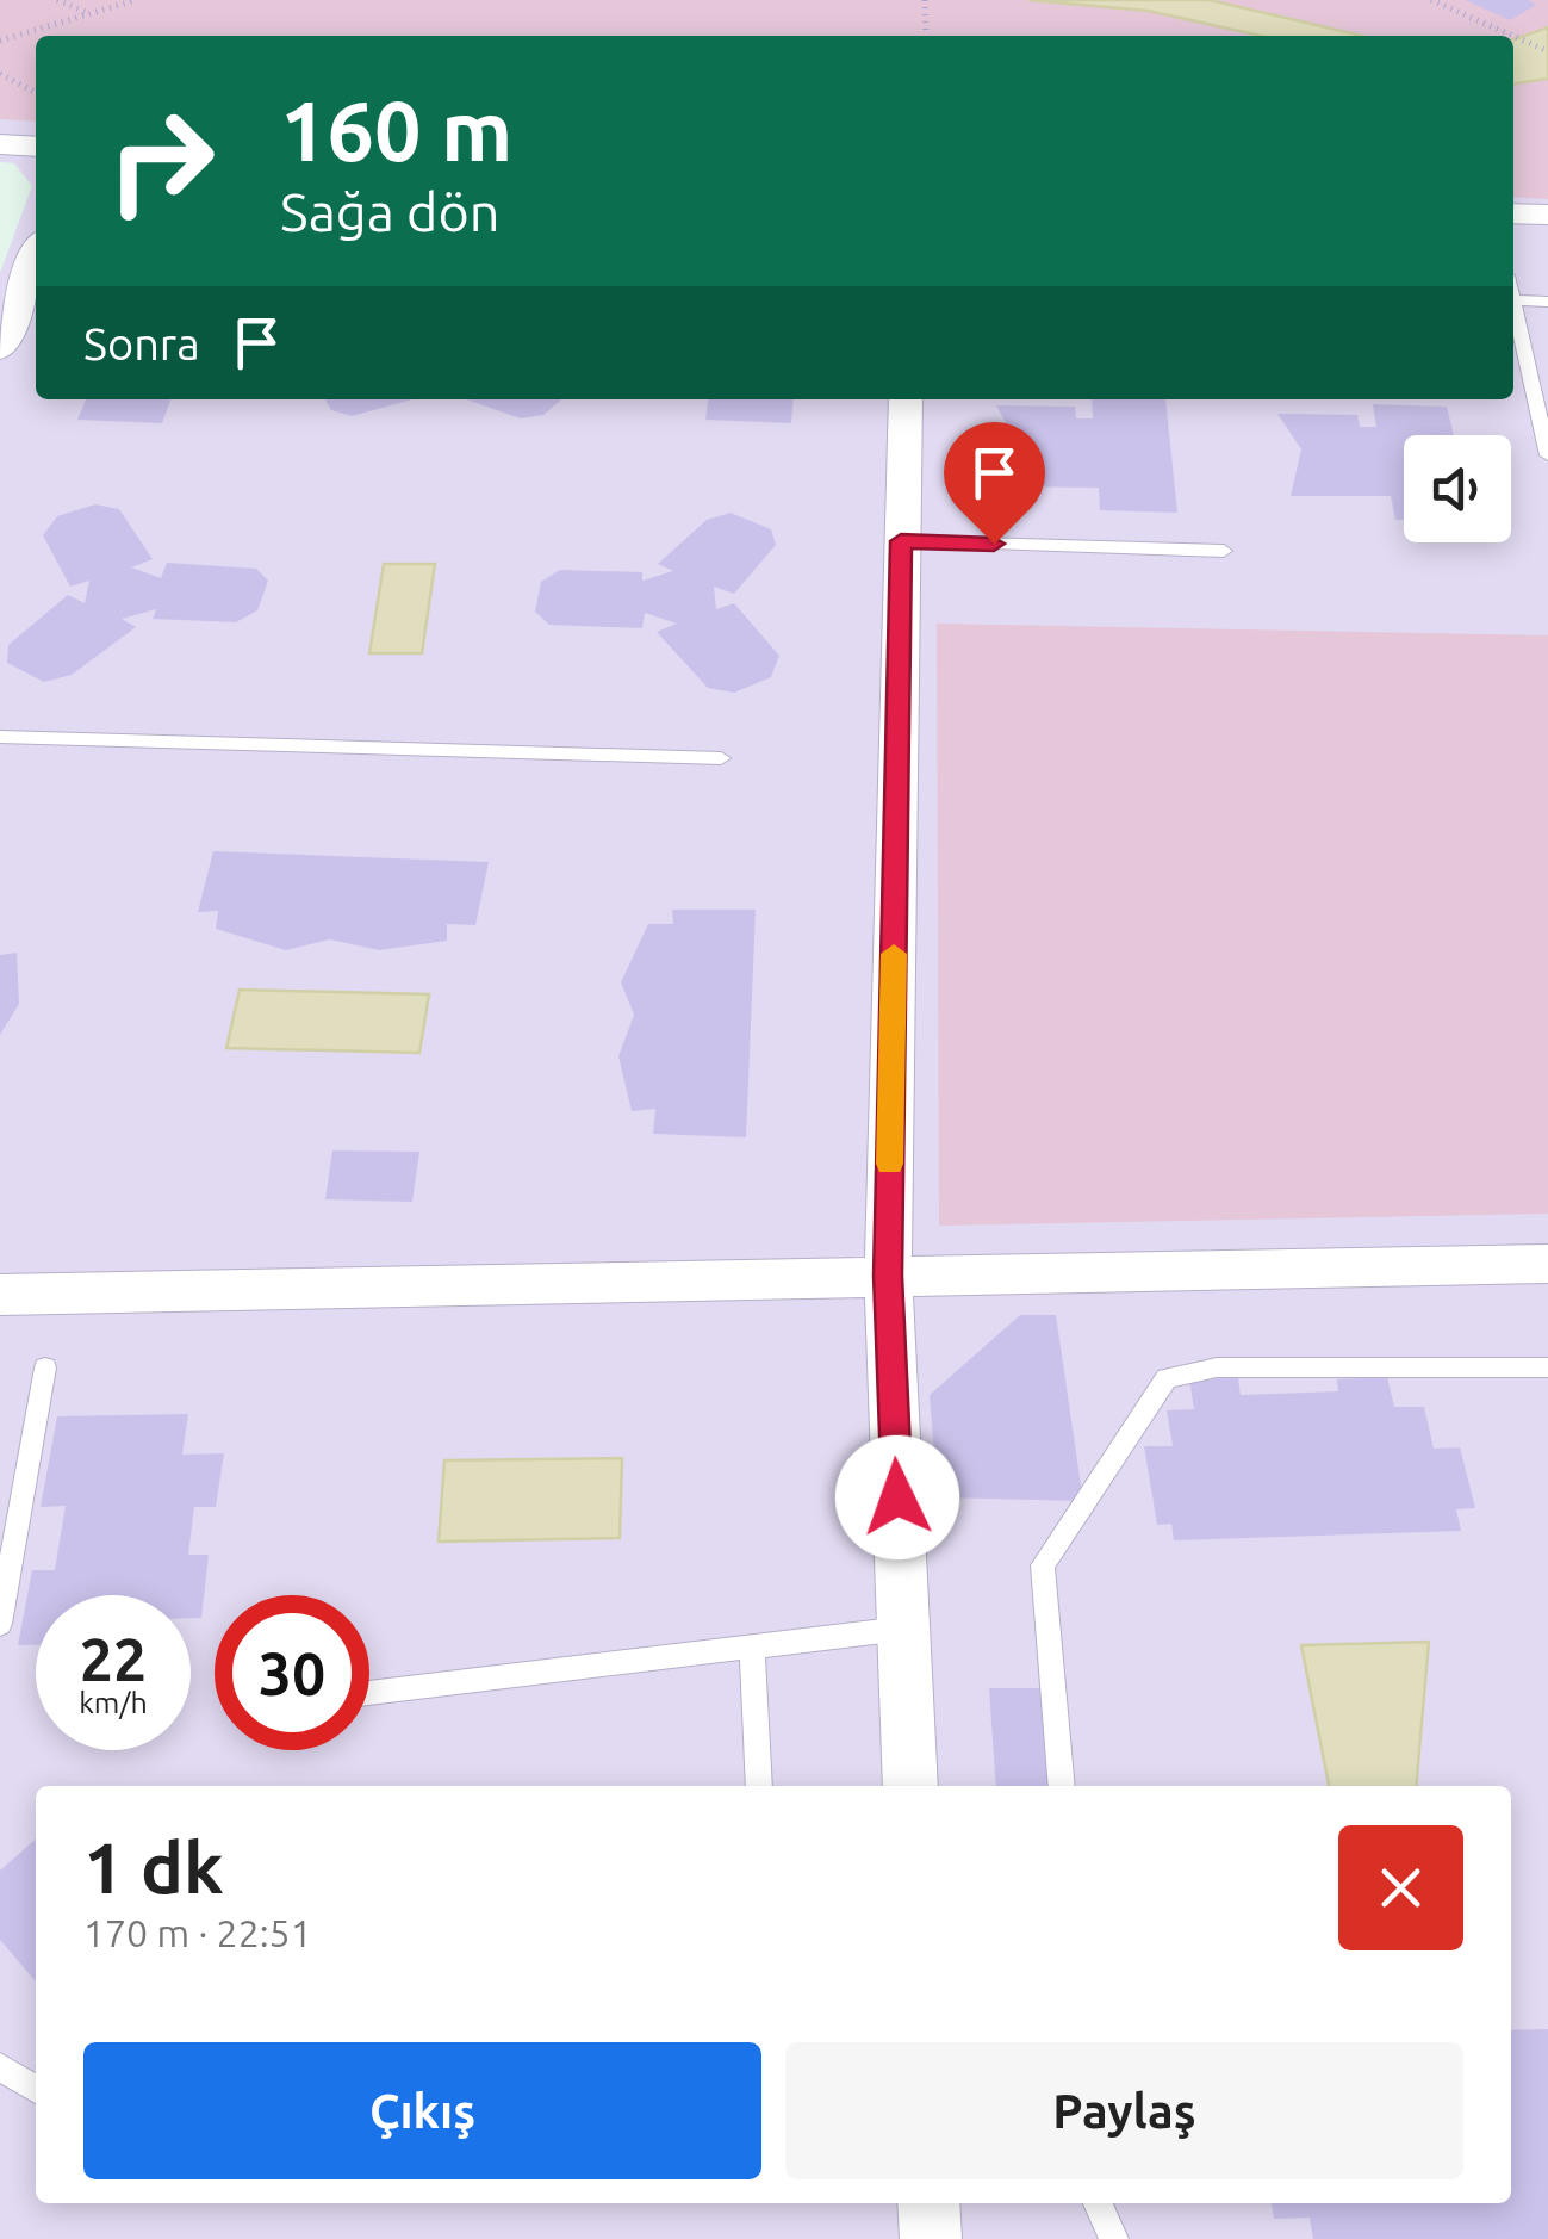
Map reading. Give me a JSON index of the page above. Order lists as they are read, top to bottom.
{
  "page": {
    "turn": ["160 m", "Sağa dön"],
    "then": "Sonra",
    "speed": "22 km/h",
    "limit": "30",
    "heading": ["1 dk", "170 m · 22:51"],
    "buttons": ["Çıkış", "Paylaş"]
  }
}
